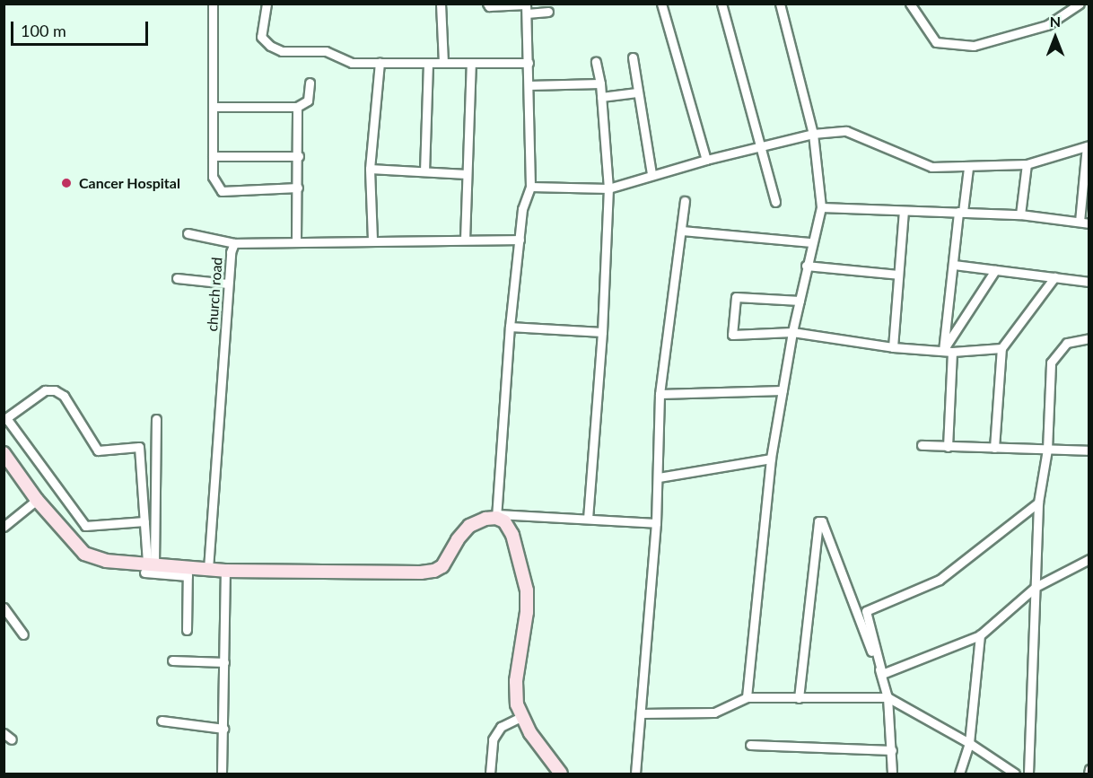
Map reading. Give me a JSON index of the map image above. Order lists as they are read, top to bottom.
{
  "streets": {
    "street": ["church road"]
  },
  "places": ["Cancer Hospital"],
  "scale_bar": "100 m",
  "north": "top"
}
